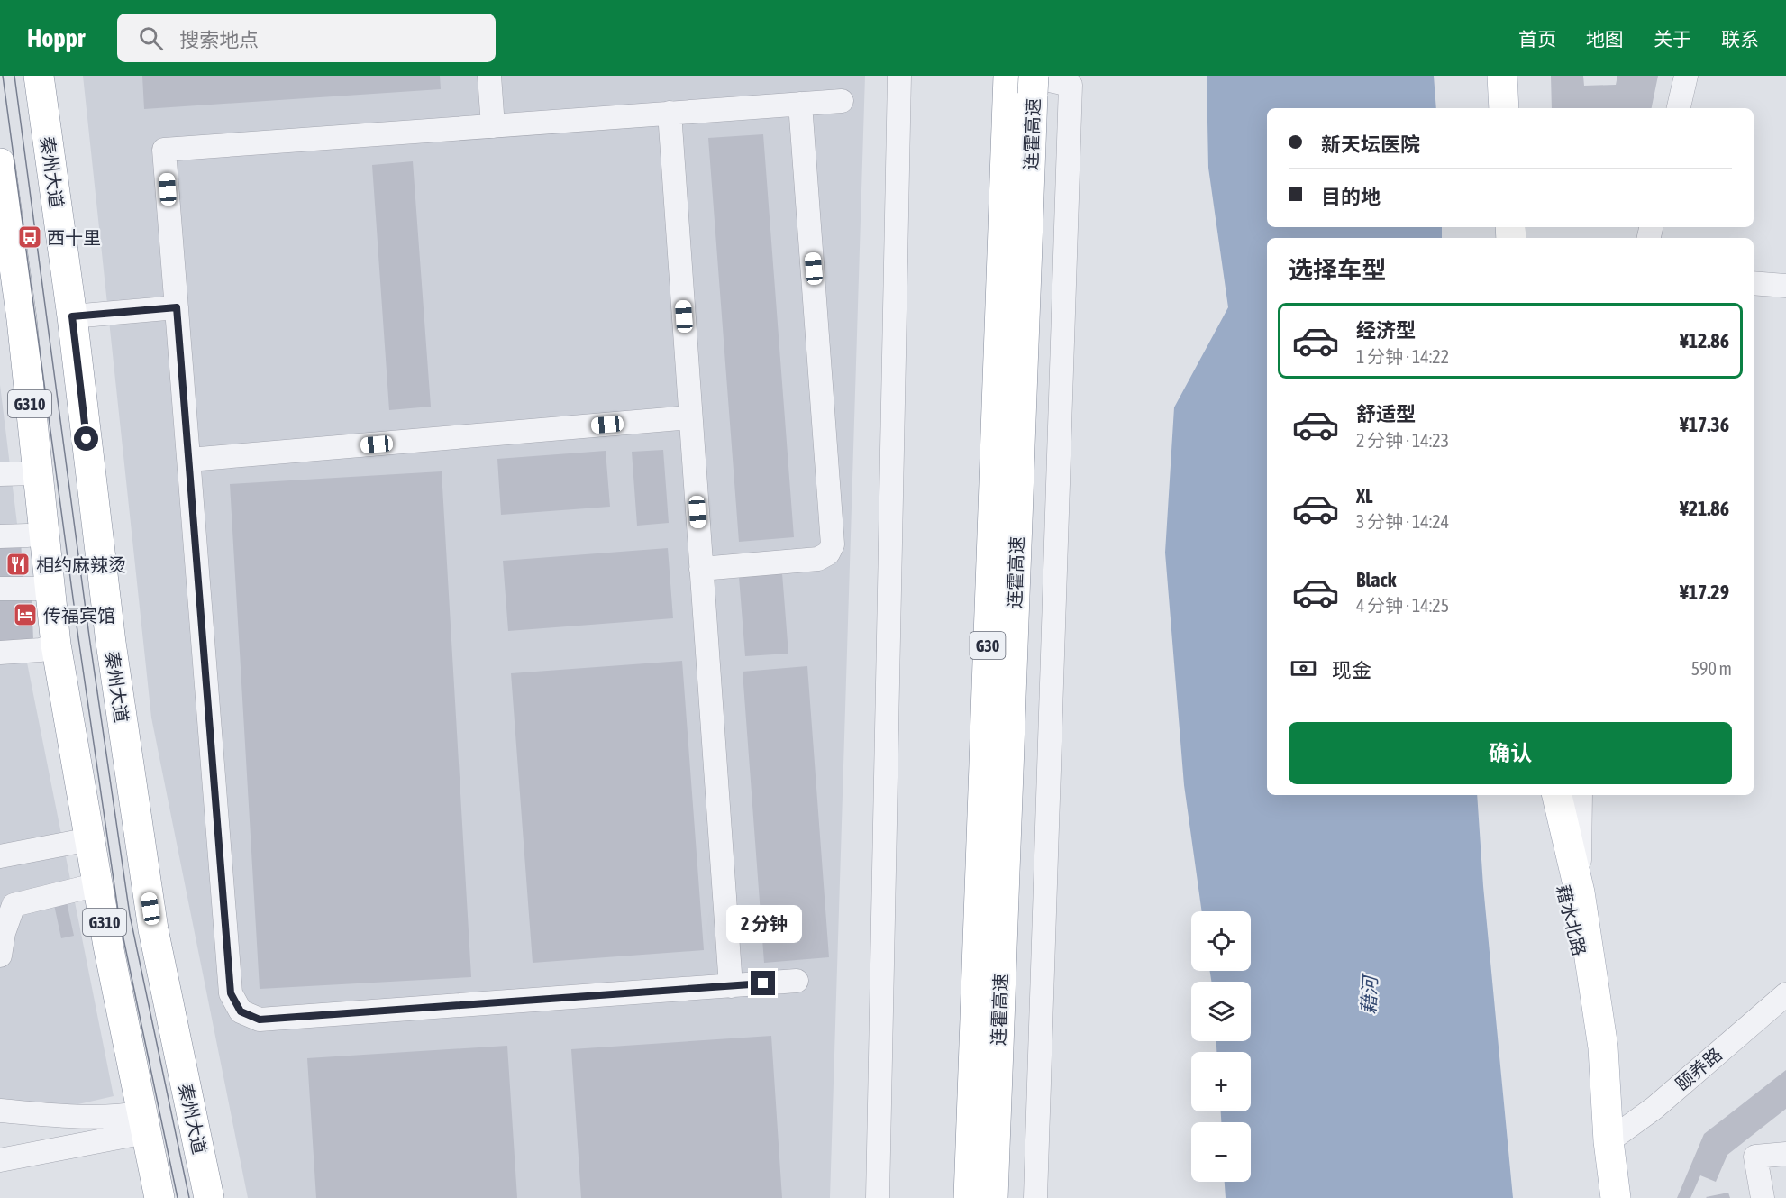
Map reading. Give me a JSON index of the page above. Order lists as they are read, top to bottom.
{
  "streets": {
    "main road": [
      "连霍高速",
      "秦州大道",
      "G310",
      "G30",
      "藉水北路"
    ],
    "street": ["颐养路"]
  },
  "crossings": [
    ["藉水北路", "颐养路"]
  ],
  "water": ["藉河"],
  "places": {
    "bus stop": ["西十里"],
    "restaurant": ["相约麻辣烫"],
    "hotel": ["传福宾馆"]
  },
  "page": {
    "header": "Hoppr",
    "search": "搜索地点",
    "nav": [
      "首页",
      "地图",
      "关于",
      "联系"
    ],
    "banner": ["新天坛医院", "目的地"],
    "heading": "选择车型",
    "list": [
      {
        "name": "经济型",
        "note": "1 分钟 · 14:22",
        "value": "¥12.86"
      },
      {
        "name": "舒适型",
        "note": "2 分钟 · 14:23",
        "value": "¥17.36"
      },
      {
        "name": "XL",
        "note": "3 分钟 · 14:24",
        "value": "¥21.86"
      },
      {
        "name": "Black",
        "note": "4 分钟 · 14:25",
        "value": "¥17.29"
      }
    ],
    "pay": ["现金", "590 m"],
    "buttons": "确认",
    "bubble": "2 分钟",
    "map_buttons": ["+", "−"]
  }
}
